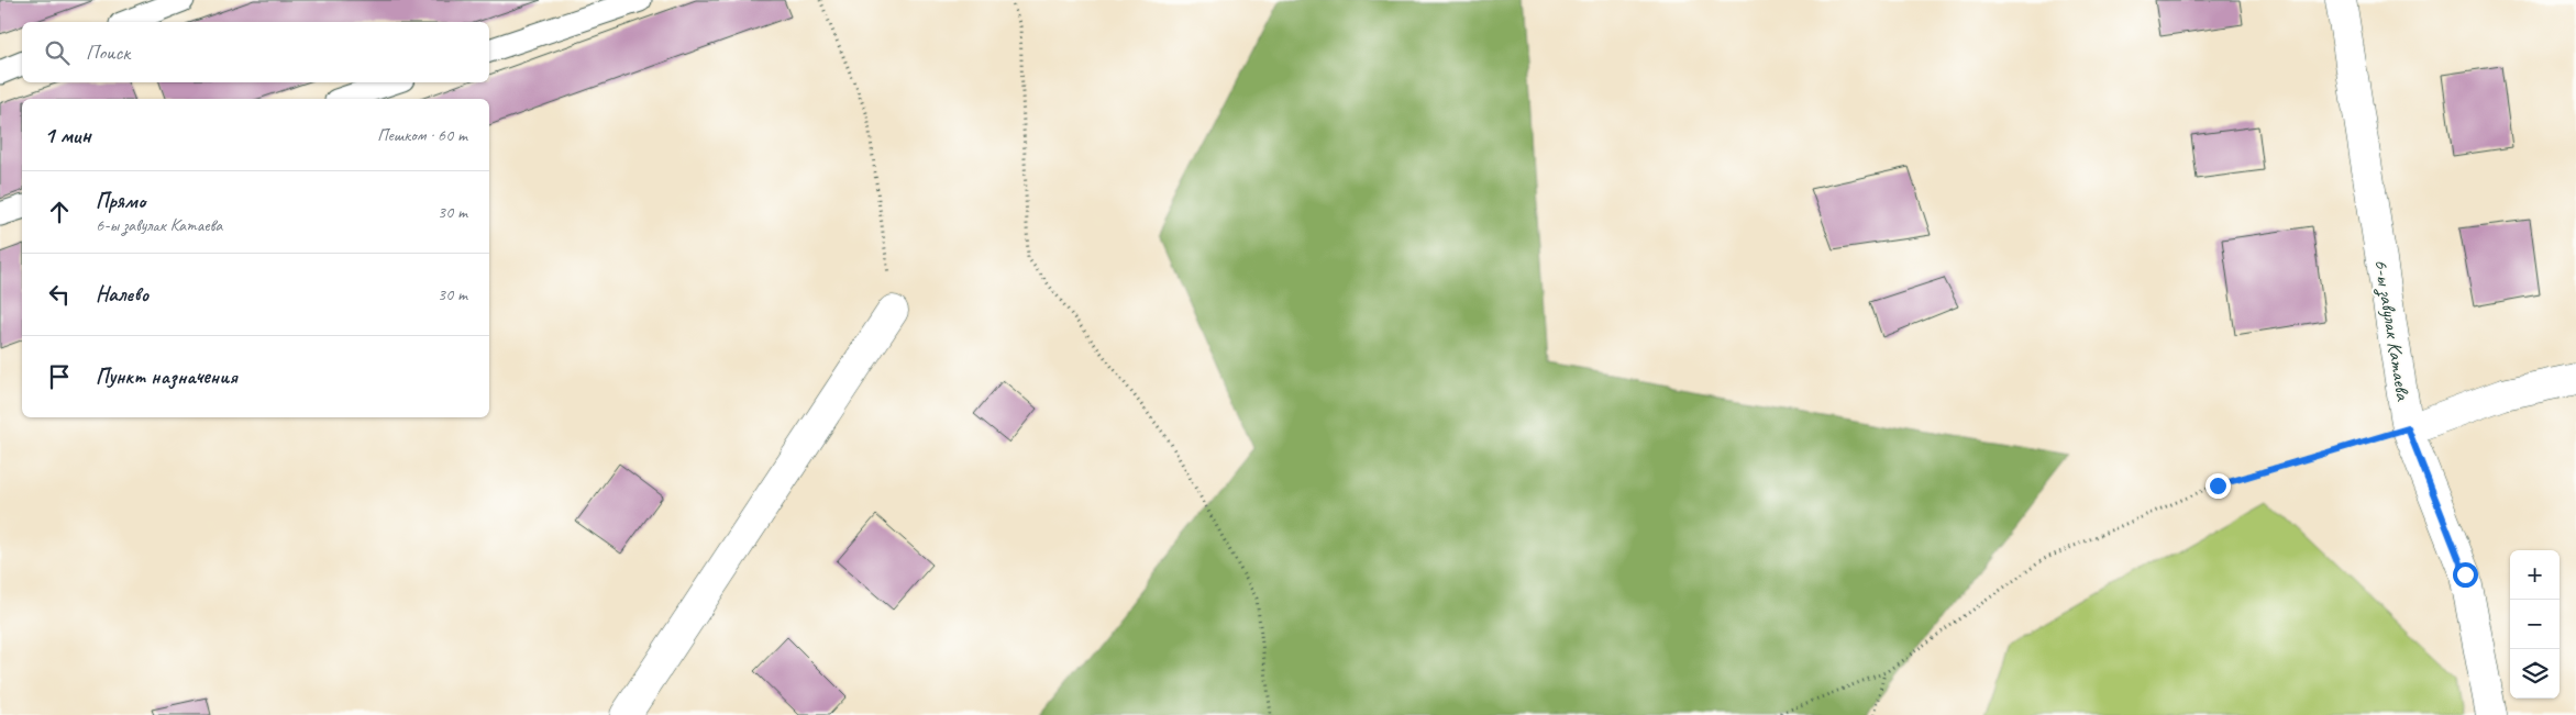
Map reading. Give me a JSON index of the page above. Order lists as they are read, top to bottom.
{
  "streets": {
    "street": ["6-ы завулак Катаева"]
  },
  "page": {
    "search": "Поиск",
    "heading": ["1 мин", "Пешком · 60 m"],
    "list": [
      ["Прямо", "6-ы завулак Катаева", "30 m"],
      ["Налево", "30 m"],
      "Пункт назначения"
    ],
    "map_buttons": ["+", "−"]
  }
}
